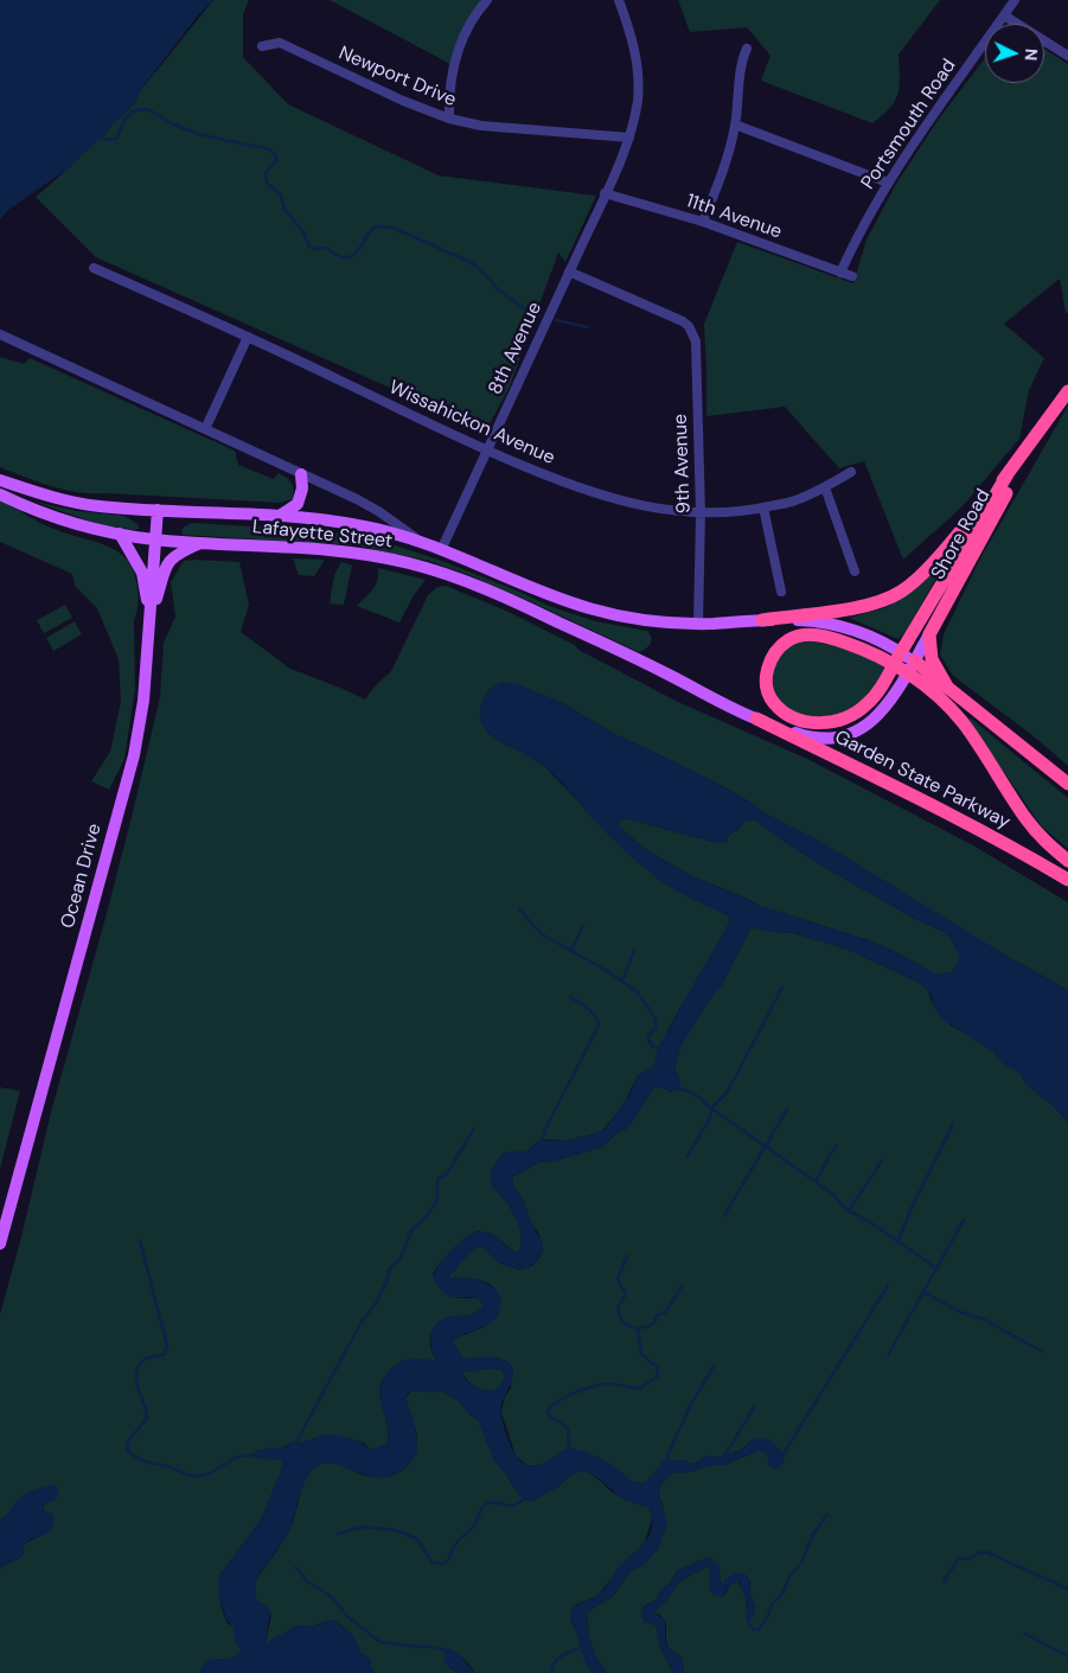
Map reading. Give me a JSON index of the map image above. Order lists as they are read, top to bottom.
{
  "streets": {
    "highway": ["Shore Road", "Garden State Parkway"],
    "main road": ["Lafayette Street", "Ocean Drive"],
    "street": [
      "Newport Drive",
      "Portsmouth Road",
      "11th Avenue",
      "8th Avenue",
      "Wissahickon Avenue",
      "9th Avenue"
    ]
  },
  "crossings": [
    ["Newport Drive", "8th Avenue"],
    ["Portsmouth Road", "11th Avenue"],
    ["11th Avenue", "8th Avenue"],
    ["8th Avenue", "Wissahickon Avenue"],
    ["8th Avenue", "9th Avenue"],
    ["8th Avenue", "Lafayette Street"],
    ["Wissahickon Avenue", "9th Avenue"],
    ["9th Avenue", "Lafayette Street"],
    ["Lafayette Street", "Shore Road"],
    ["Lafayette Street", "Garden State Parkway"],
    ["Lafayette Street", "Ocean Drive"]
  ],
  "north": "right"
}
